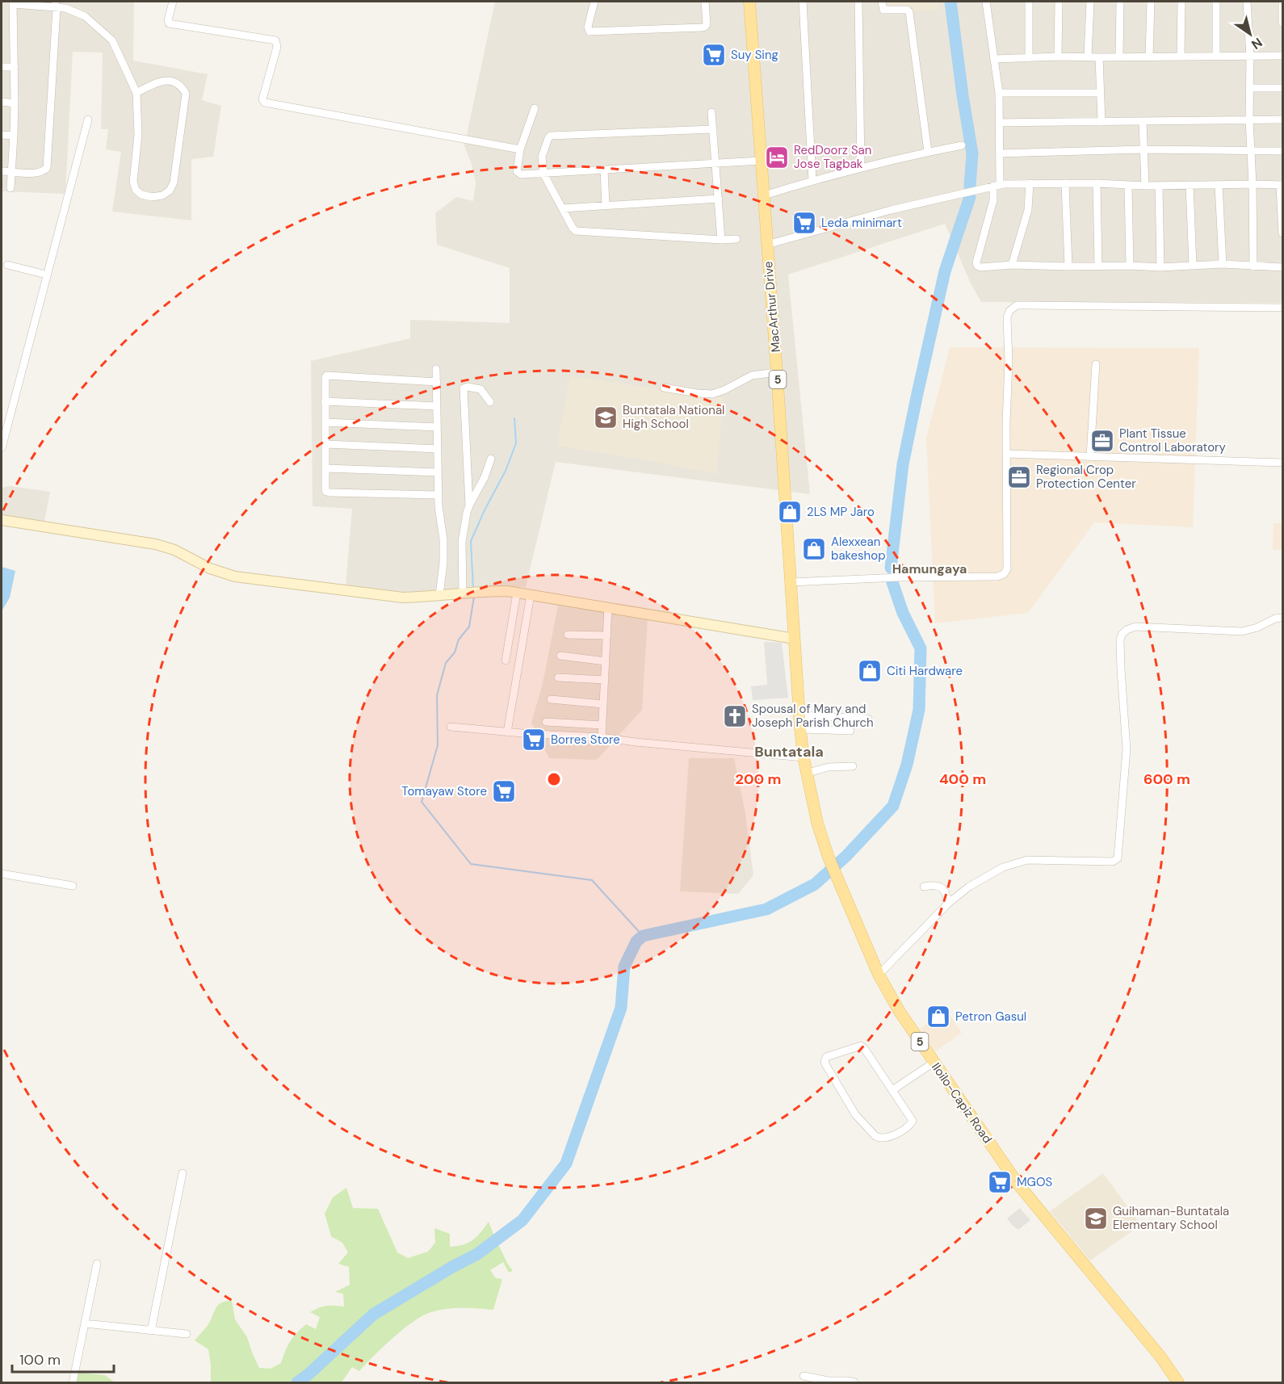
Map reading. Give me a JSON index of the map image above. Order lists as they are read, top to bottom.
{
  "streets": {
    "main road": ["MacArthur Drive", "5", "Iloilo-Capiz Road"]
  },
  "crossings": [
    ["MacArthur Drive", "Iloilo-Capiz Road"]
  ],
  "districts": ["Hamungaya", "Buntatala"],
  "places": {
    "supermarket": [
      "Suy Sing",
      "Leda minimart",
      "Borres Store",
      "Tomayaw Store",
      "MGOS"
    ],
    "hotel": ["RedDoorz San Jose Tagbak"],
    "school or university": ["Buntatala National High School", "Guihaman-Buntatala Elementary School"],
    "office": ["Plant Tissue Control Laboratory", "Regional Crop Protection Center"],
    "shop": [
      "2LS MP Jaro",
      "Alexxean bakeshop",
      "Citi Hardware",
      "Petron Gasul"
    ],
    "church": ["Spousal of Mary and Joseph Parish Church"]
  },
  "scale_bar": "100 m",
  "north": "bottom right",
  "rings": ["200 m", "400 m", "600 m"]
}
